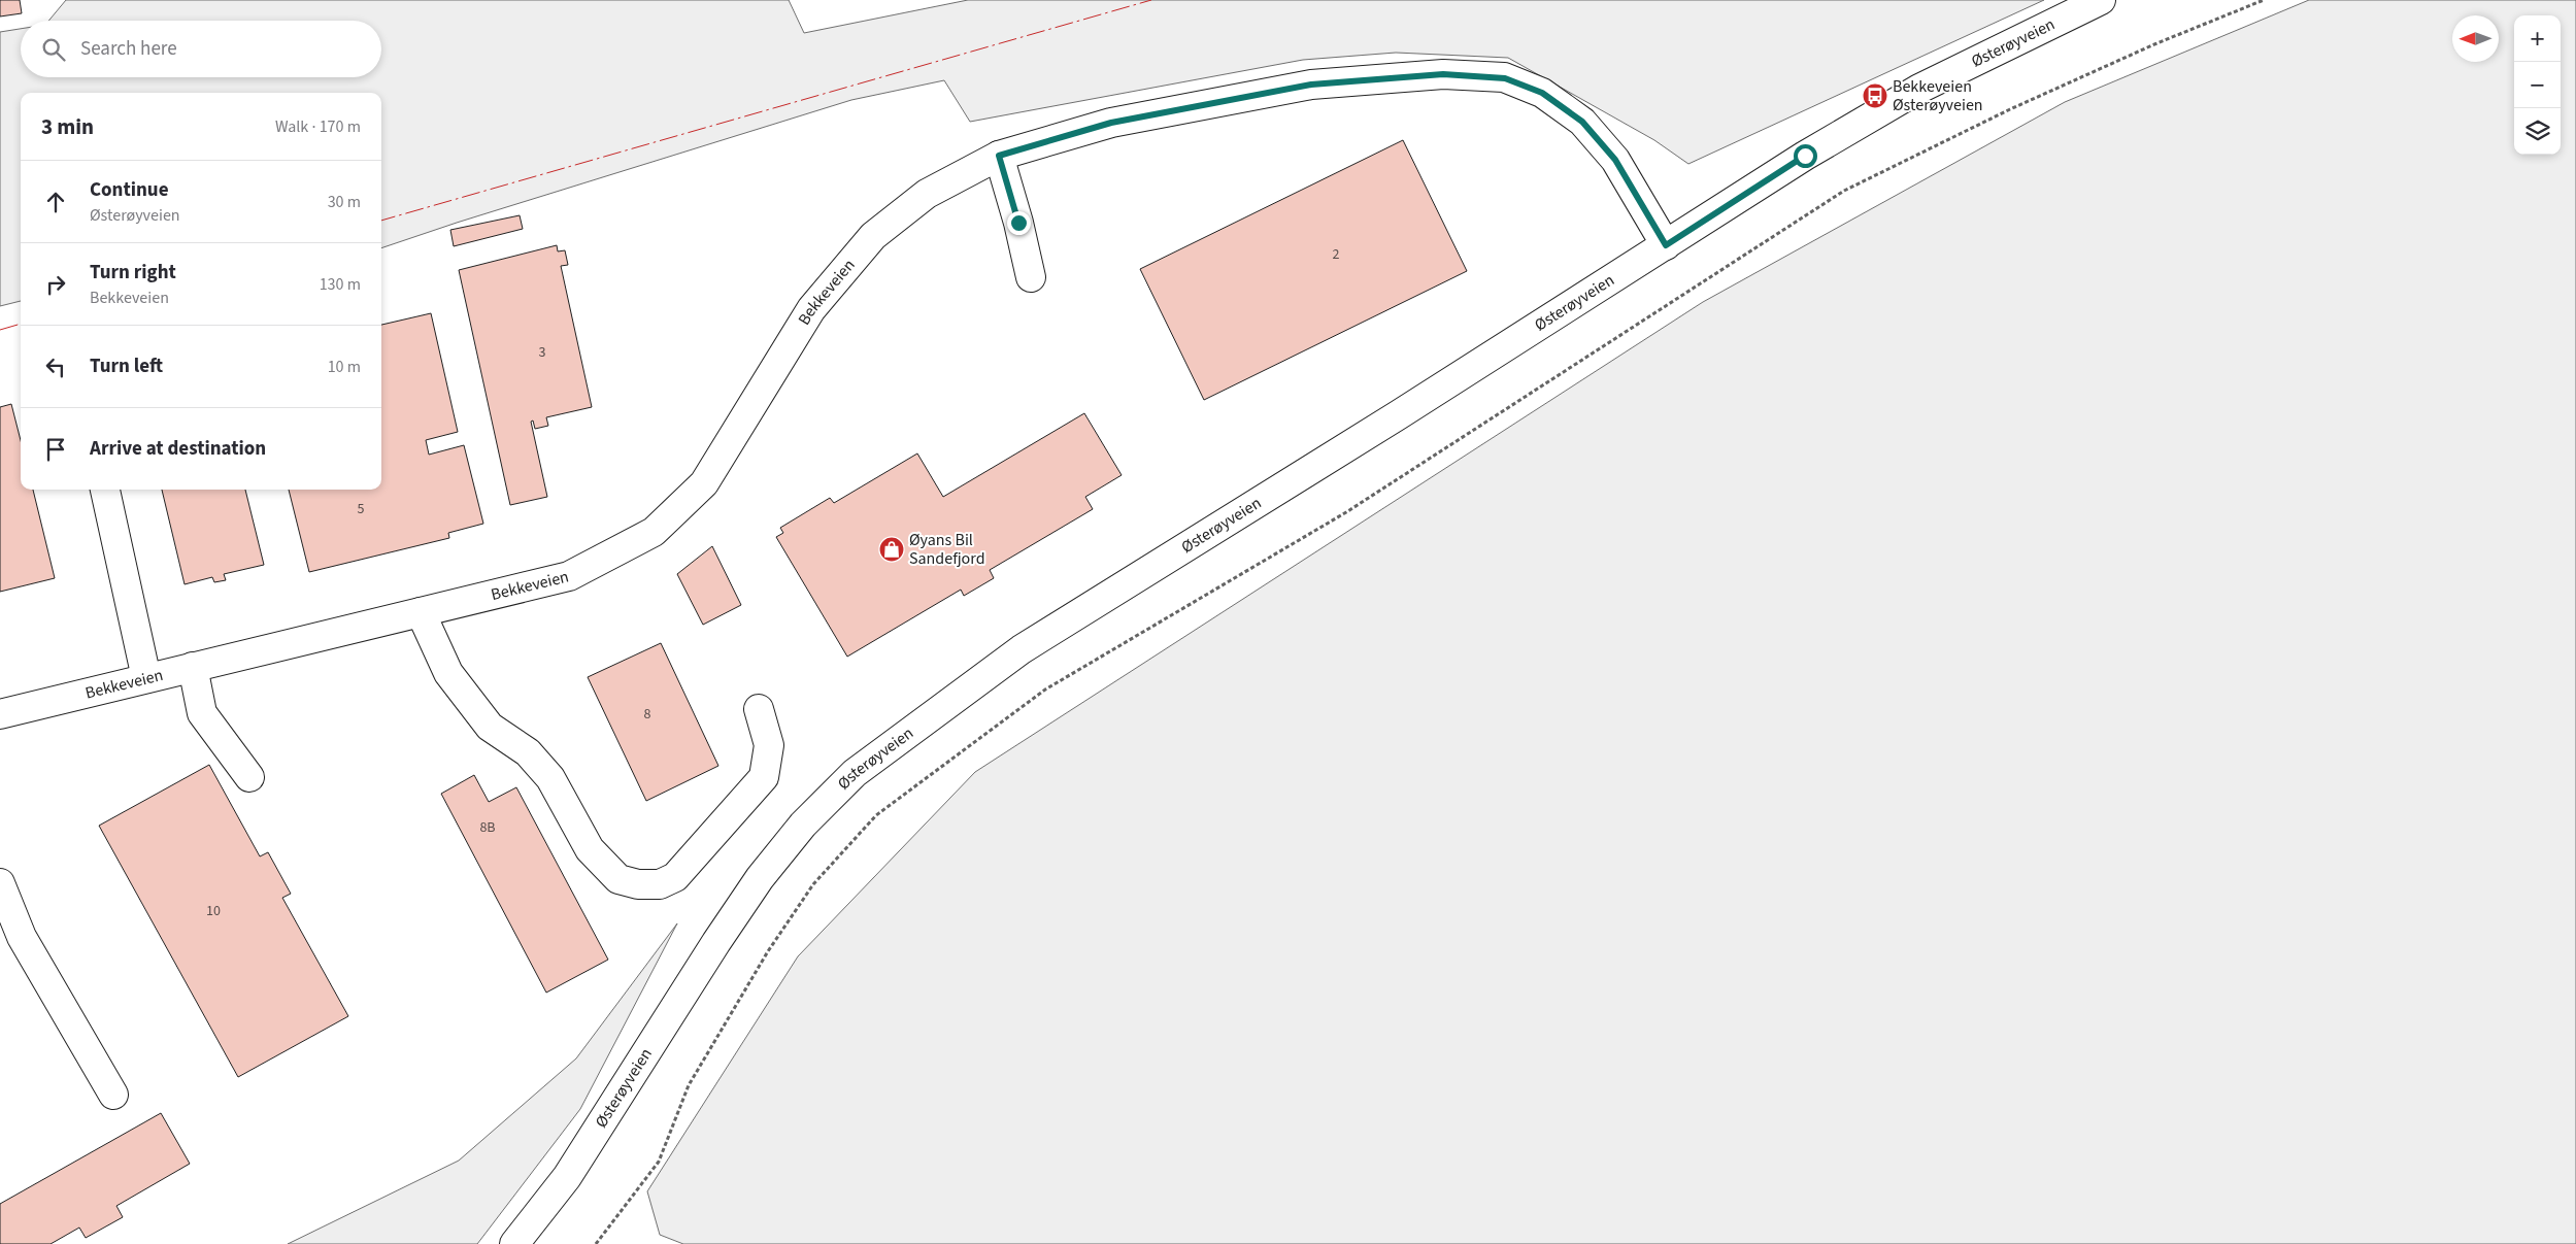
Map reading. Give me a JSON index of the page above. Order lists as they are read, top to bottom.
{
  "streets": {
    "main road": ["Østerøyveien", "Bekkeveien"]
  },
  "crossings": [
    ["Østerøyveien", "Bekkeveien"]
  ],
  "places": {
    "bus stop": ["Bekkeveien Østerøyveien"],
    "shop": ["Øyans Bil Sandefjord"]
  },
  "house_numbers": [
    "2",
    "3",
    "5",
    "8",
    "8B",
    "10"
  ],
  "north": "left",
  "page": {
    "map_buttons": ["+", "−"],
    "search": "Search here",
    "heading": ["3 min", "Walk · 170 m"],
    "list": [
      ["Continue", "Østerøyveien", "30 m"],
      ["Turn right", "Bekkeveien", "130 m"],
      ["Turn left", "10 m"],
      "Arrive at destination"
    ]
  }
}
